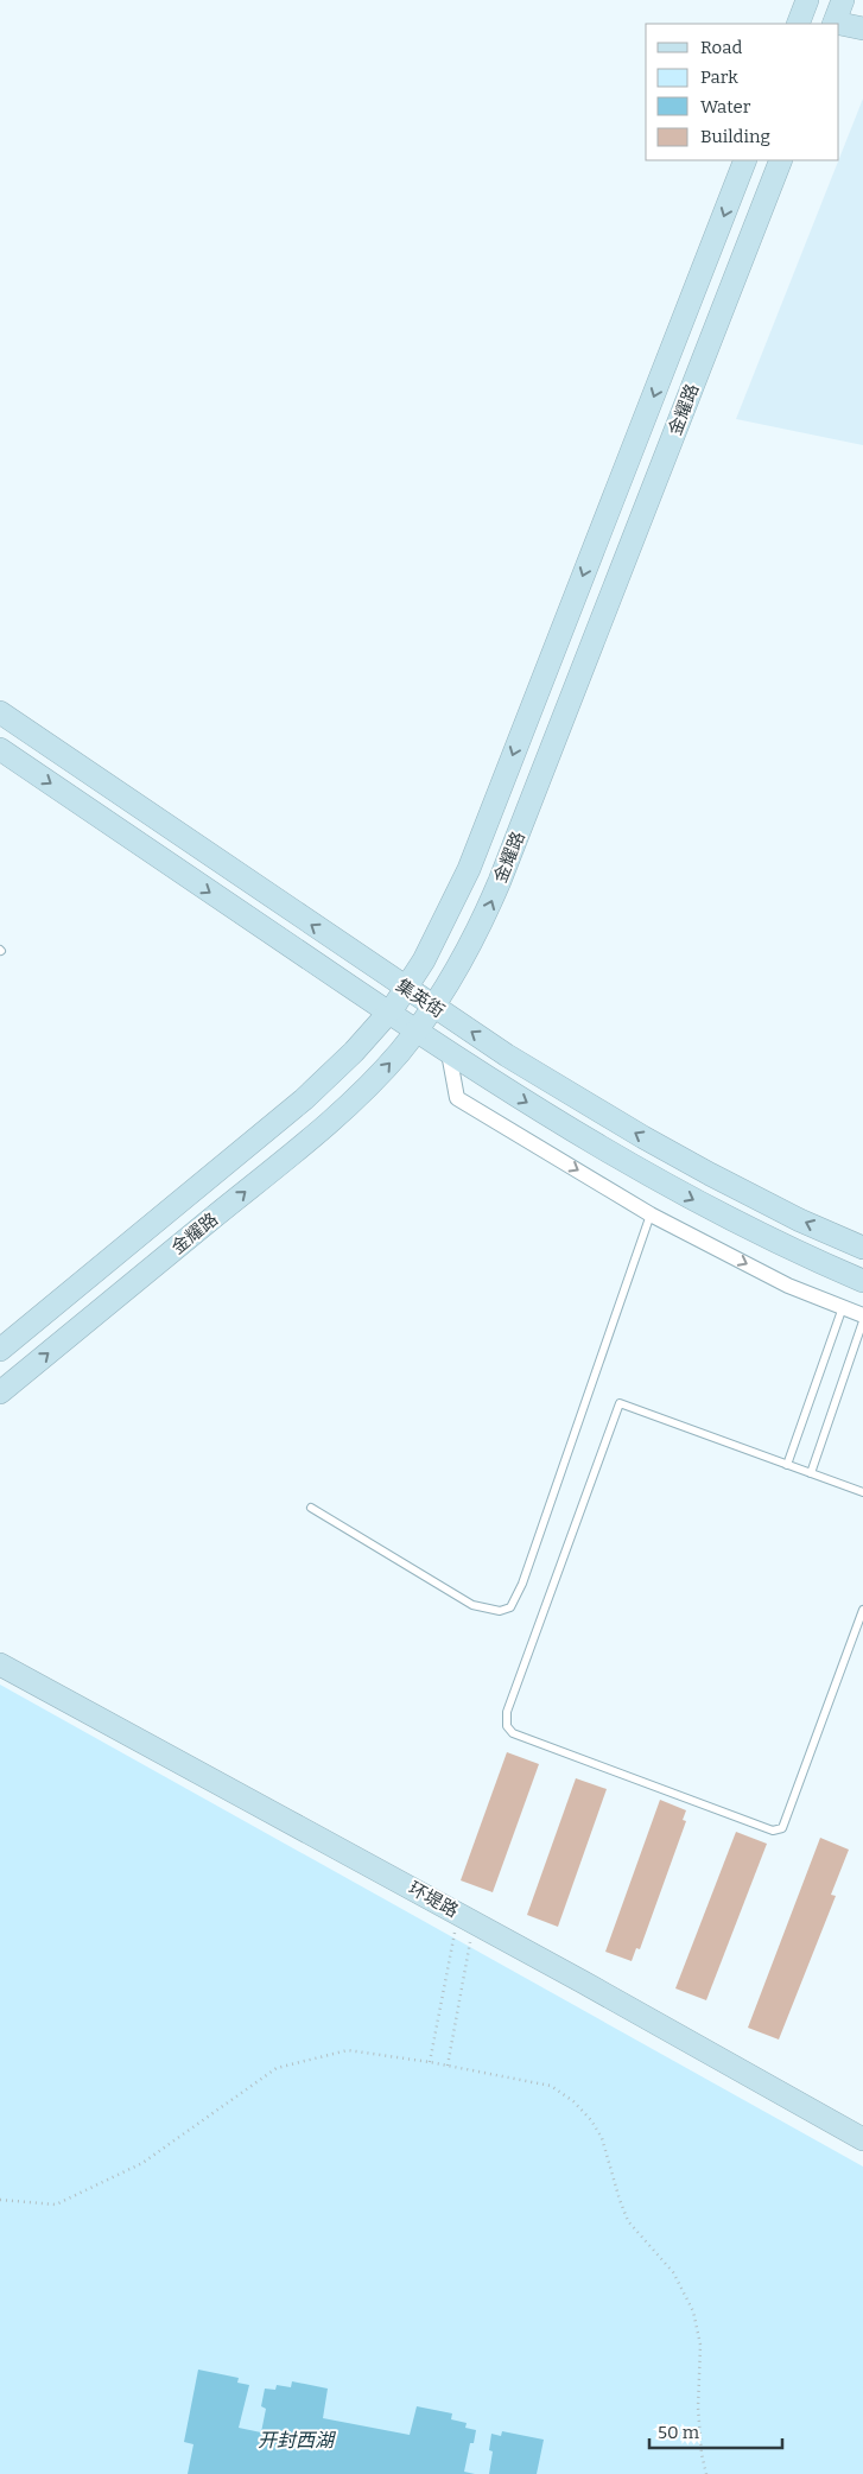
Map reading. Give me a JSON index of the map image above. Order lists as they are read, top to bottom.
{
  "streets": {
    "street": ["金耀路", "集英街", "环堤路"]
  },
  "crossings": [
    ["金耀路", "集英街"]
  ],
  "water": ["开封西湖"],
  "legend": [
    "Road",
    "Park",
    "Water",
    "Building"
  ],
  "scale_bar": "50 m"
}
